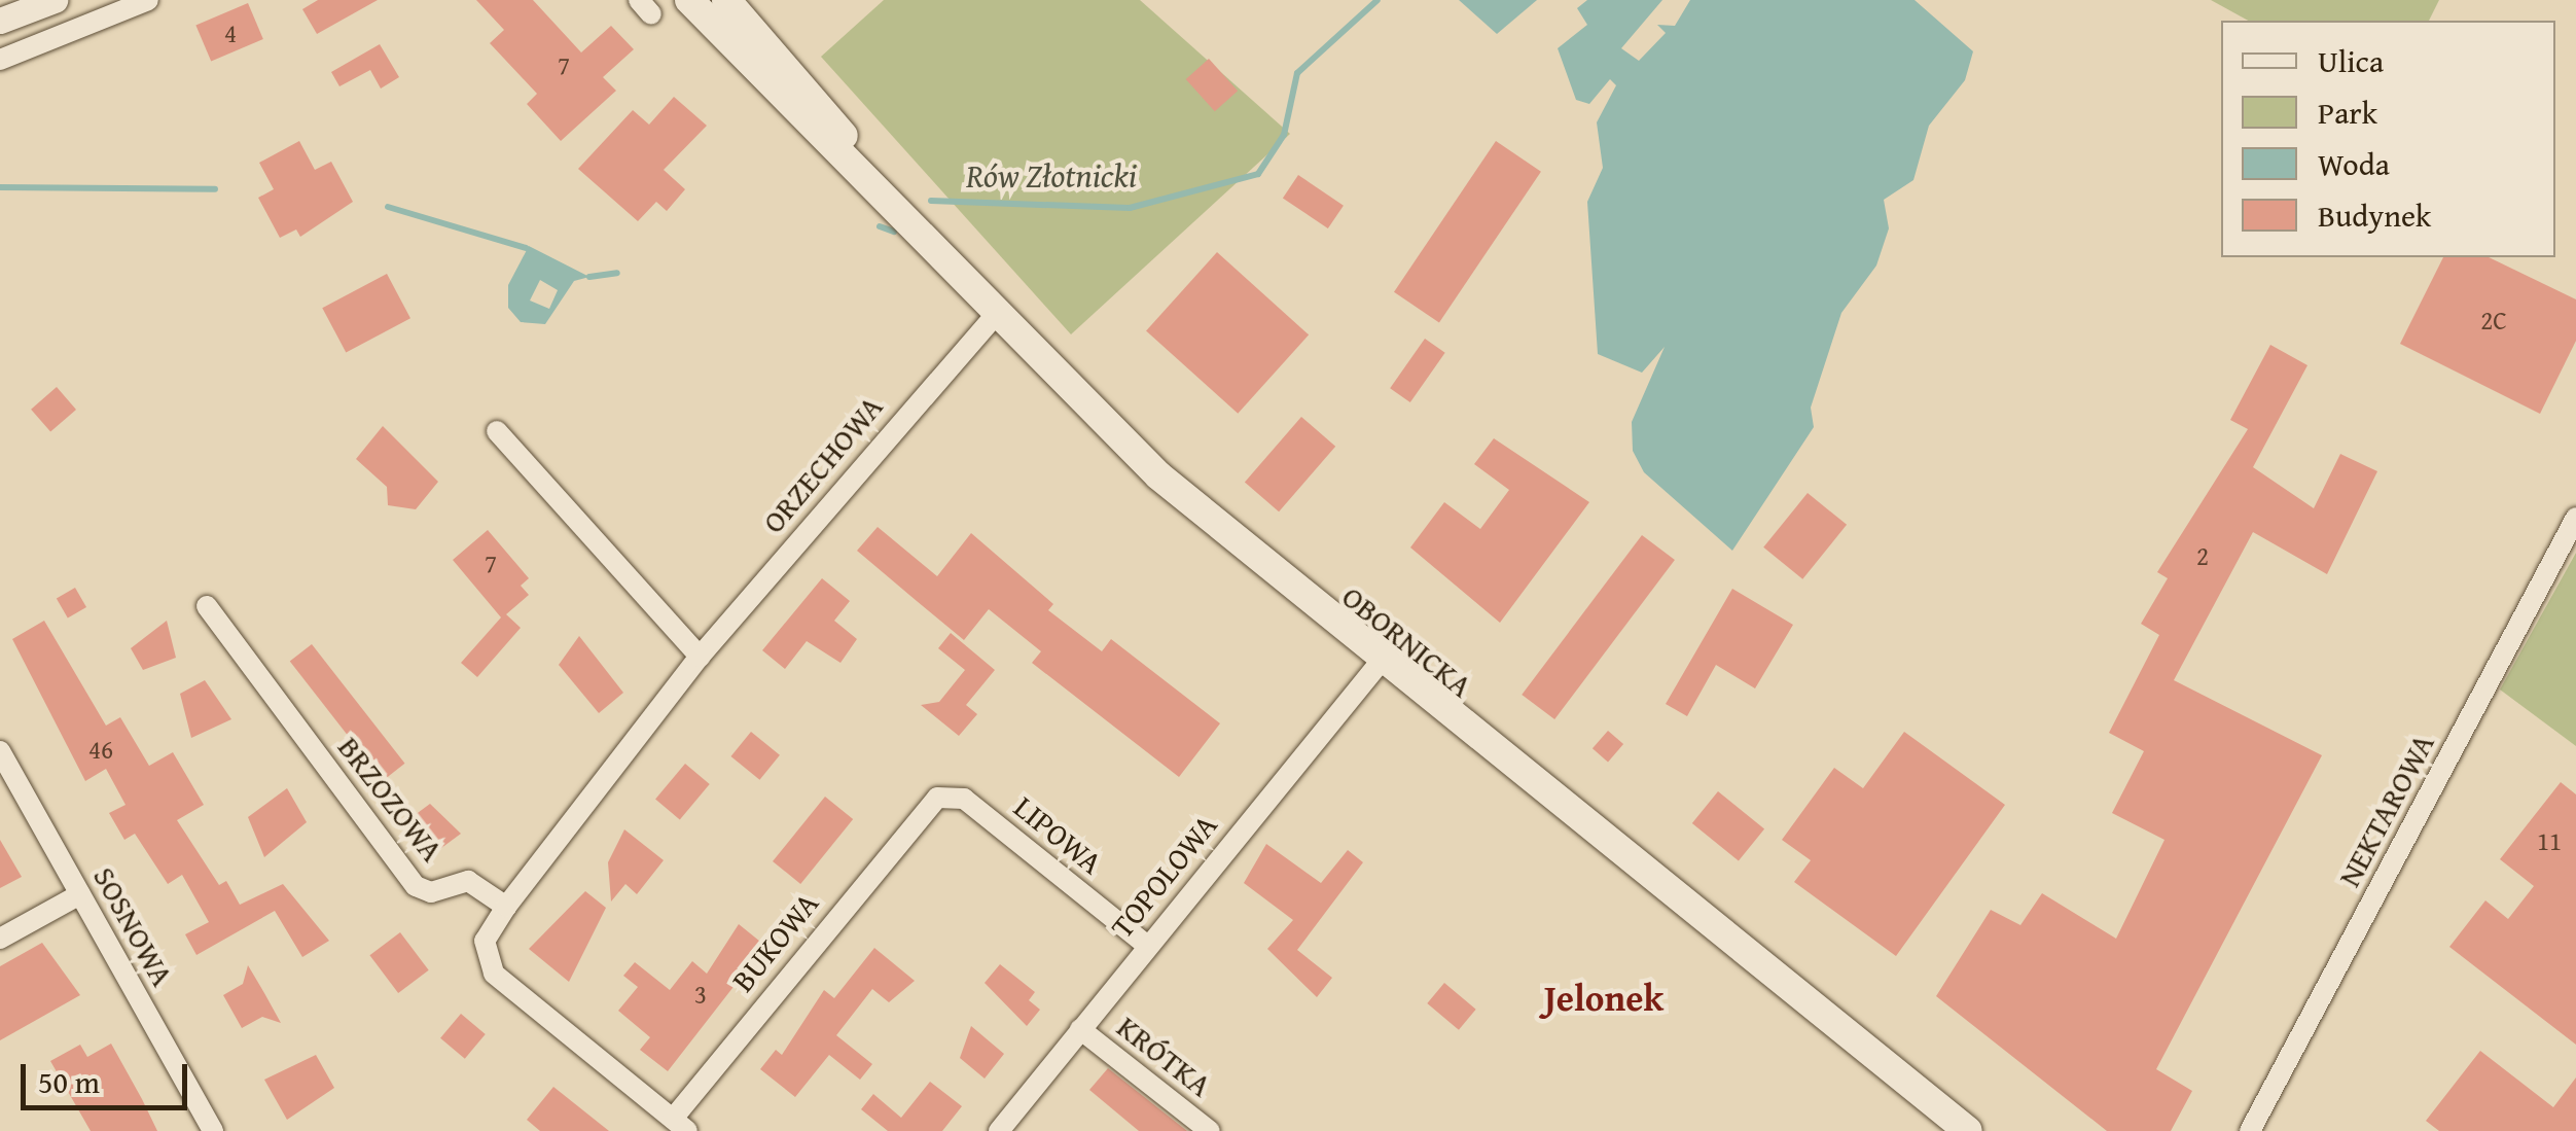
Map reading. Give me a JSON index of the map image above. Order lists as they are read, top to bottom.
{
  "streets": {
    "main road": ["OBORNICKA"],
    "street": [
      "ORZECHOWA",
      "BRZOZOWA",
      "NEKTAROWA",
      "LIPOWA",
      "TOPOLOWA",
      "SOSNOWA",
      "BUKOWA",
      "KRÓTKA"
    ]
  },
  "crossings": [
    ["ORZECHOWA", "OBORNICKA"],
    ["ORZECHOWA", "BRZOZOWA"],
    ["OBORNICKA", "TOPOLOWA"],
    ["LIPOWA", "TOPOLOWA"],
    ["LIPOWA", "BUKOWA"],
    ["TOPOLOWA", "KRÓTKA"]
  ],
  "districts": ["Jelonek"],
  "water": ["Rów Złotnicki"],
  "house_numbers": [
    "4",
    "7",
    "2C",
    "2",
    "7",
    "46",
    "11",
    "3"
  ],
  "legend": [
    "Ulica",
    "Park",
    "Woda",
    "Budynek"
  ],
  "scale_bar": "50 m"
}
